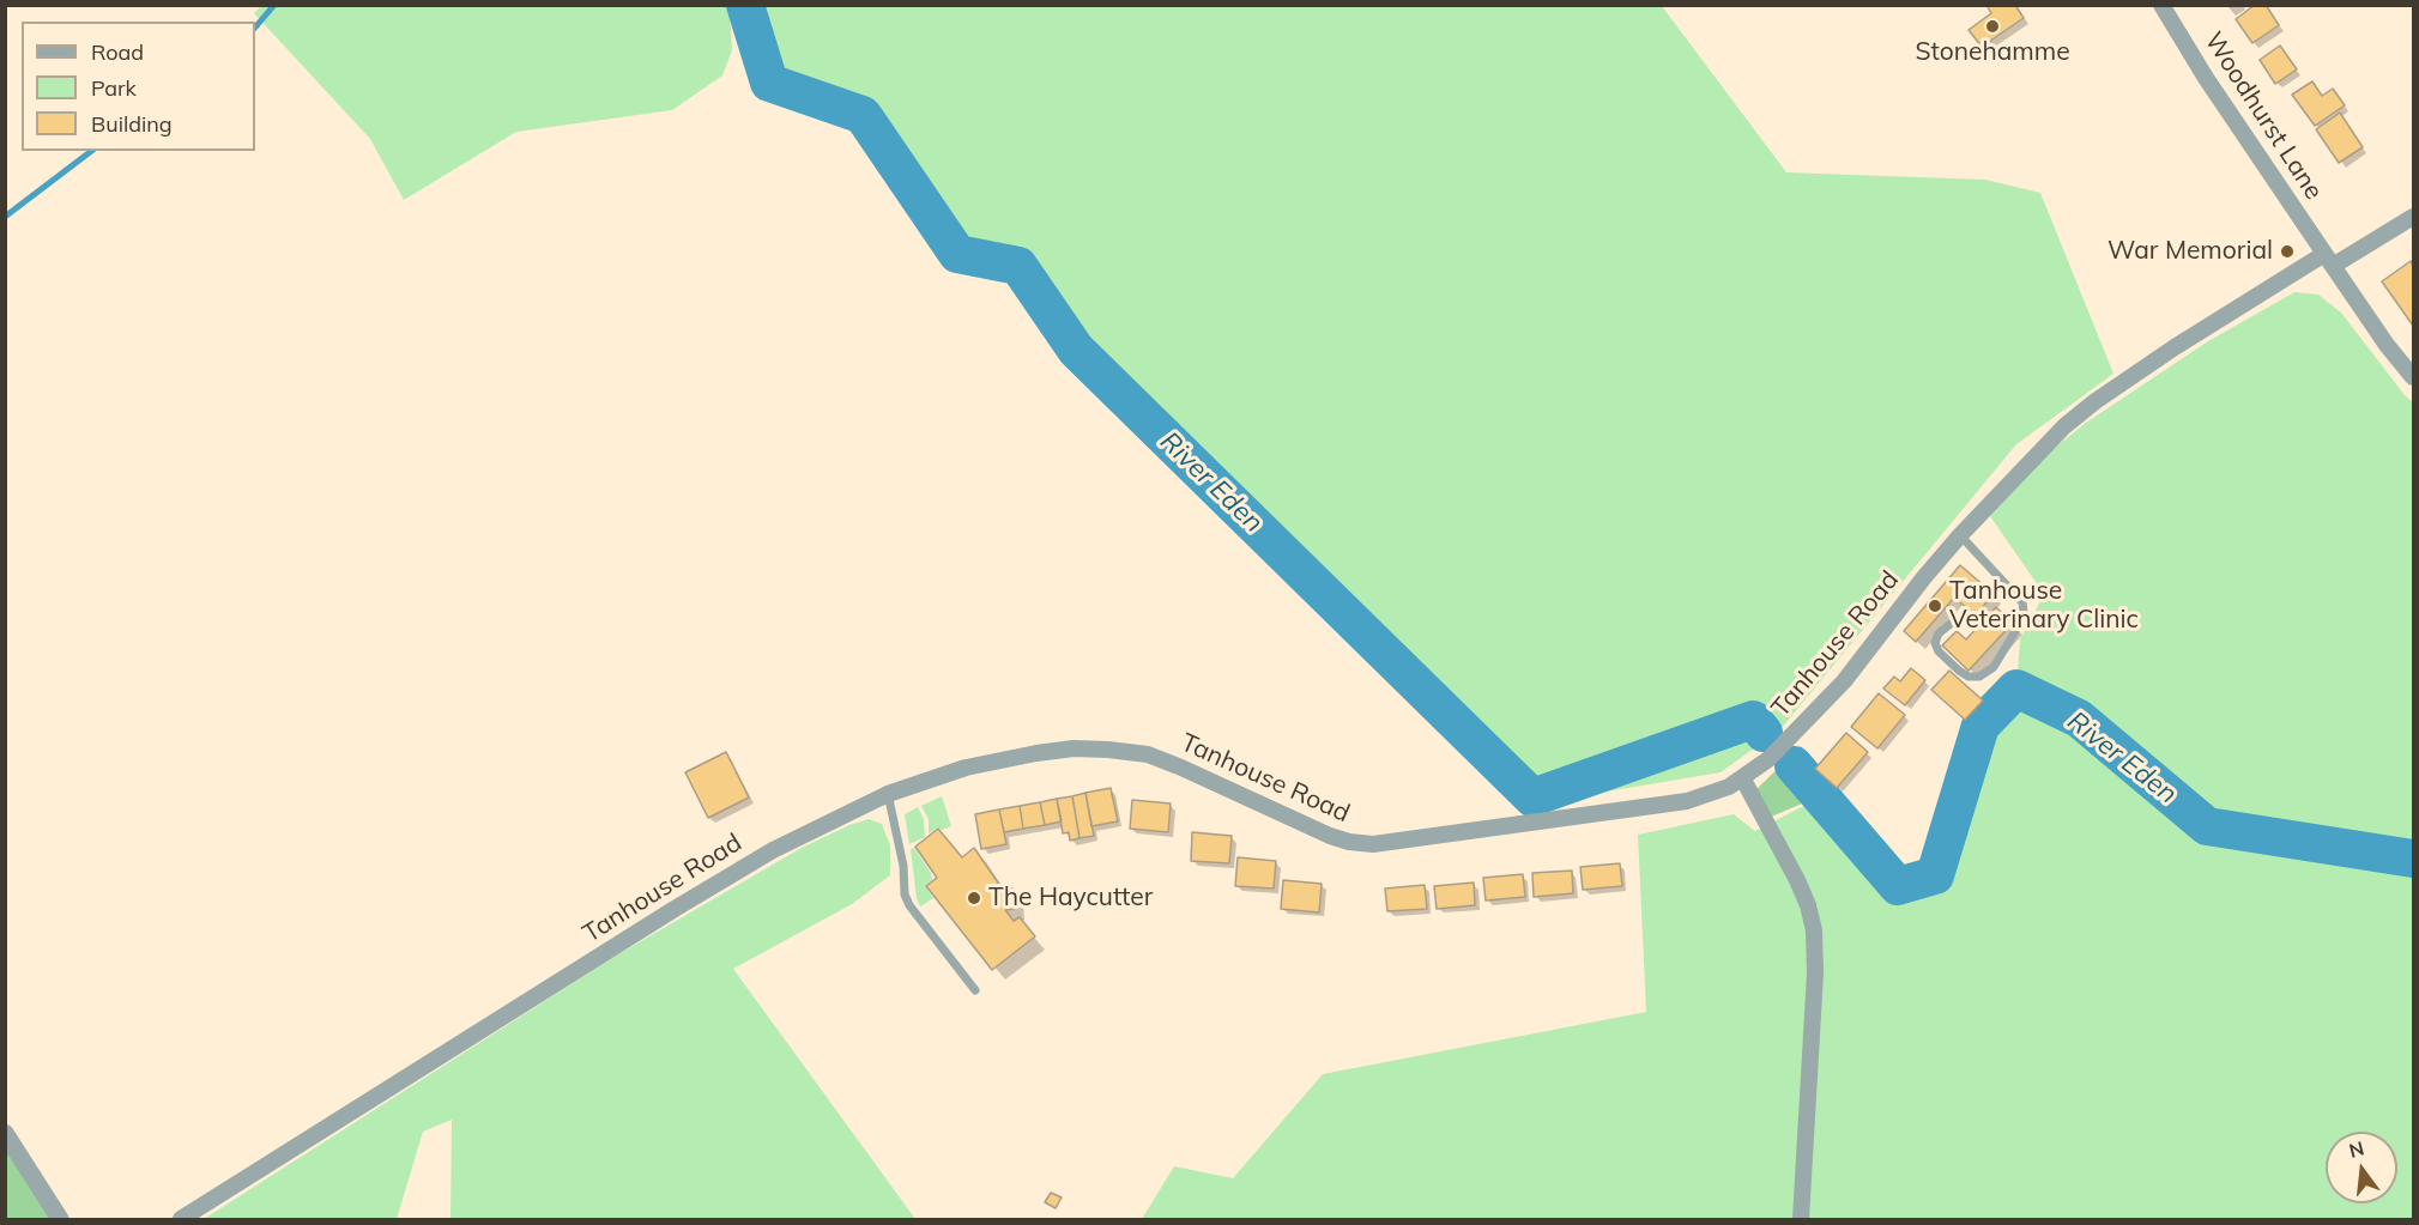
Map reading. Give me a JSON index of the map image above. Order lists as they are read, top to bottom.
{
  "streets": {
    "street": ["Woodhurst Lane", "Tanhouse Road"]
  },
  "crossings": [
    ["Woodhurst Lane", "Tanhouse Road"]
  ],
  "water": ["River Eden"],
  "places": [
    "Stonehamme",
    "War Memorial",
    "Tanhouse Veterinary Clinic",
    "The Haycutter"
  ],
  "legend": ["Road", "Park", "Building"],
  "north": "top"
}
